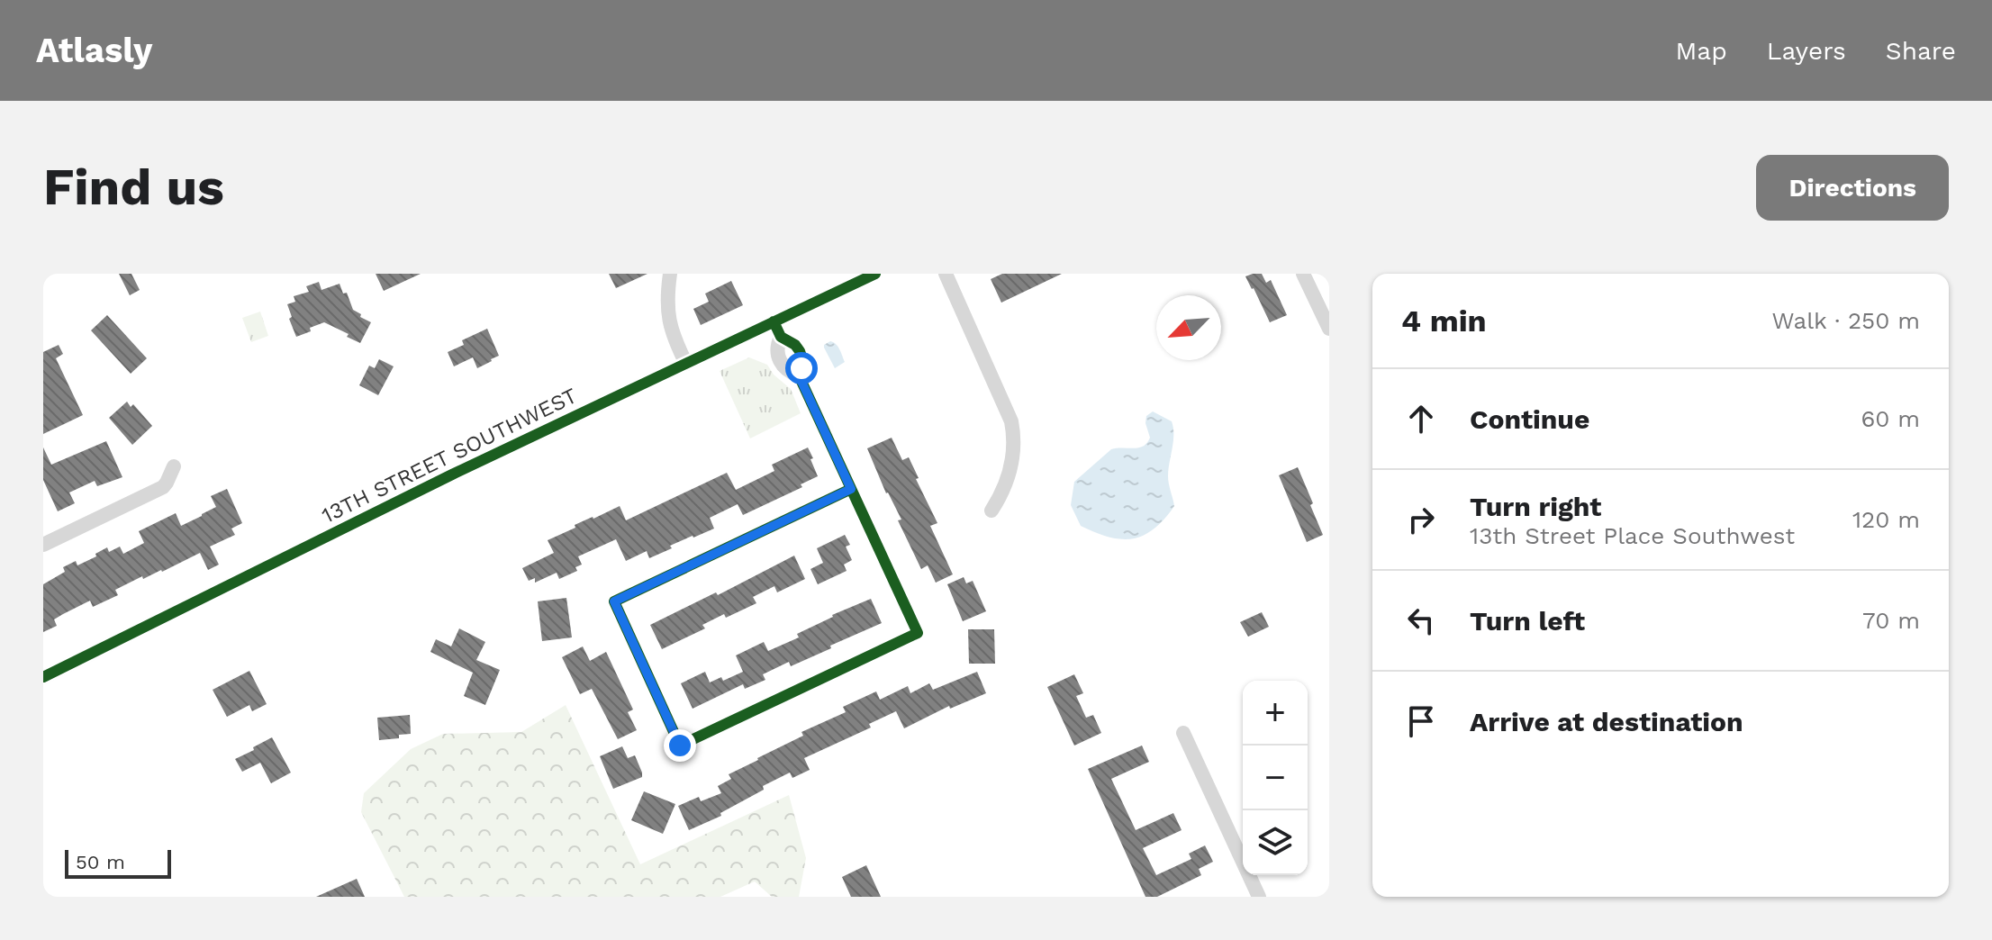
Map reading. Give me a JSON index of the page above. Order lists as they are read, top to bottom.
{
  "streets": {
    "street": ["13TH STREET SOUTHWEST"]
  },
  "scale_bar": "50 m",
  "north": "bottom left",
  "page": {
    "header": "Atlasly",
    "nav": ["Map", "Layers", "Share"],
    "buttons": "Directions",
    "title": "Find us",
    "heading": ["4 min", "Walk · 250 m"],
    "list": [
      ["Continue", "60 m"],
      ["Turn right", "13th Street Place Southwest", "120 m"],
      ["Turn left", "70 m"],
      "Arrive at destination"
    ],
    "map_buttons": ["+", "−"],
    "scale": "50 m"
  }
}
